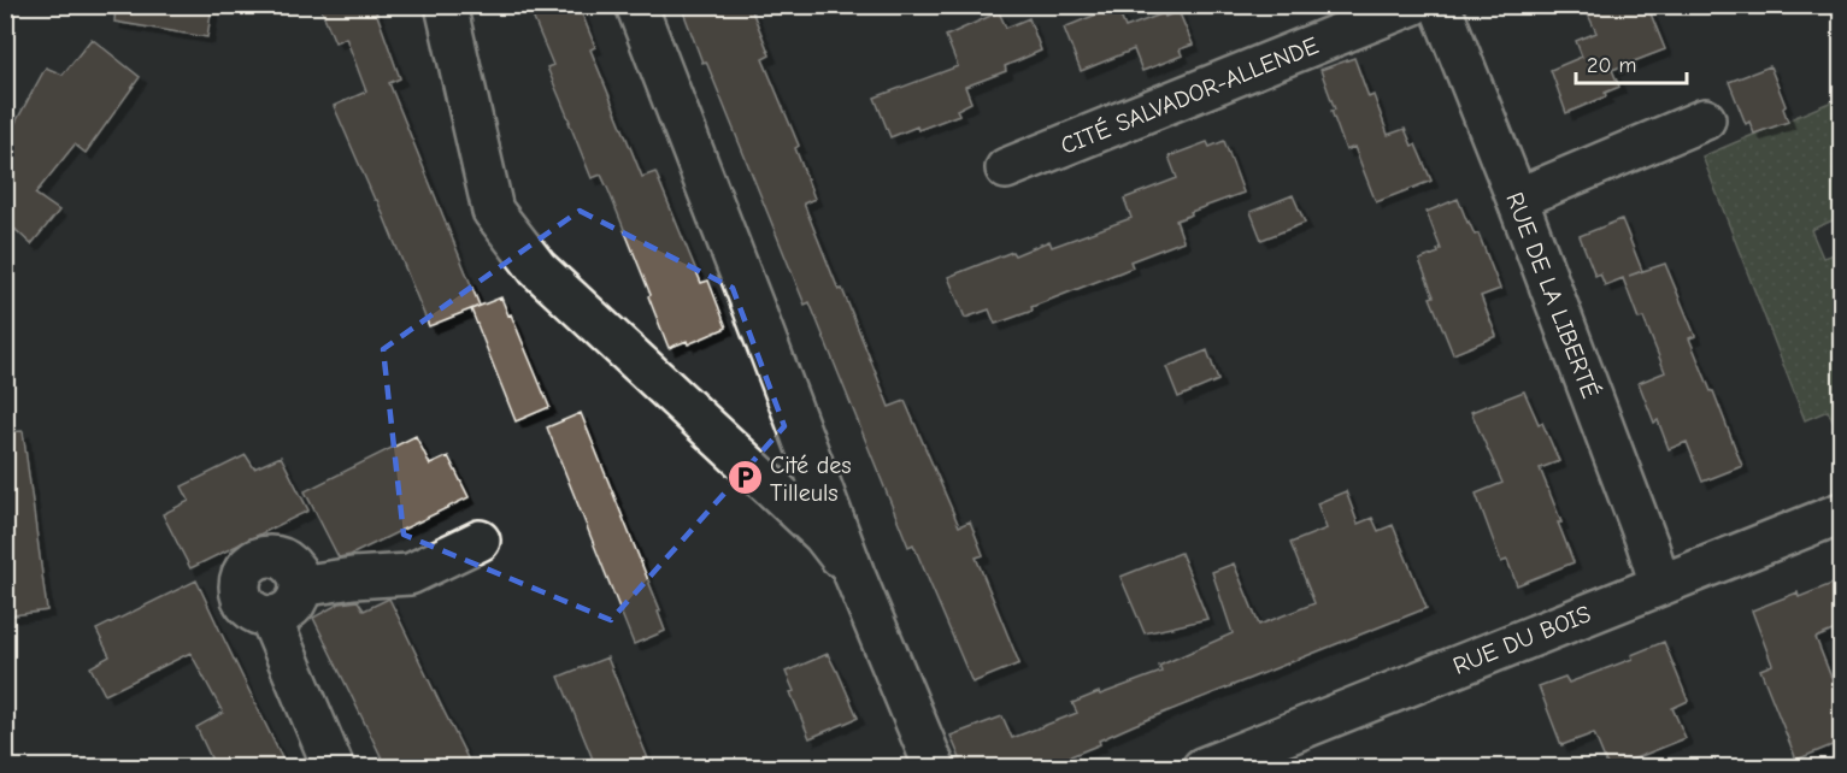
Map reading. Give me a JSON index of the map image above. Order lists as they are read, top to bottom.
{
  "streets": {
    "street": ["CITÉ SALVADOR-ALLENDE", "RUE DE LA LIBERTÉ", "RUE DU BOIS"]
  },
  "crossings": [
    ["RUE DE LA LIBERTÉ", "RUE DU BOIS"]
  ],
  "places": {
    "parking": ["Cité des Tilleuls"]
  },
  "scale_bar": "20 m"
}
